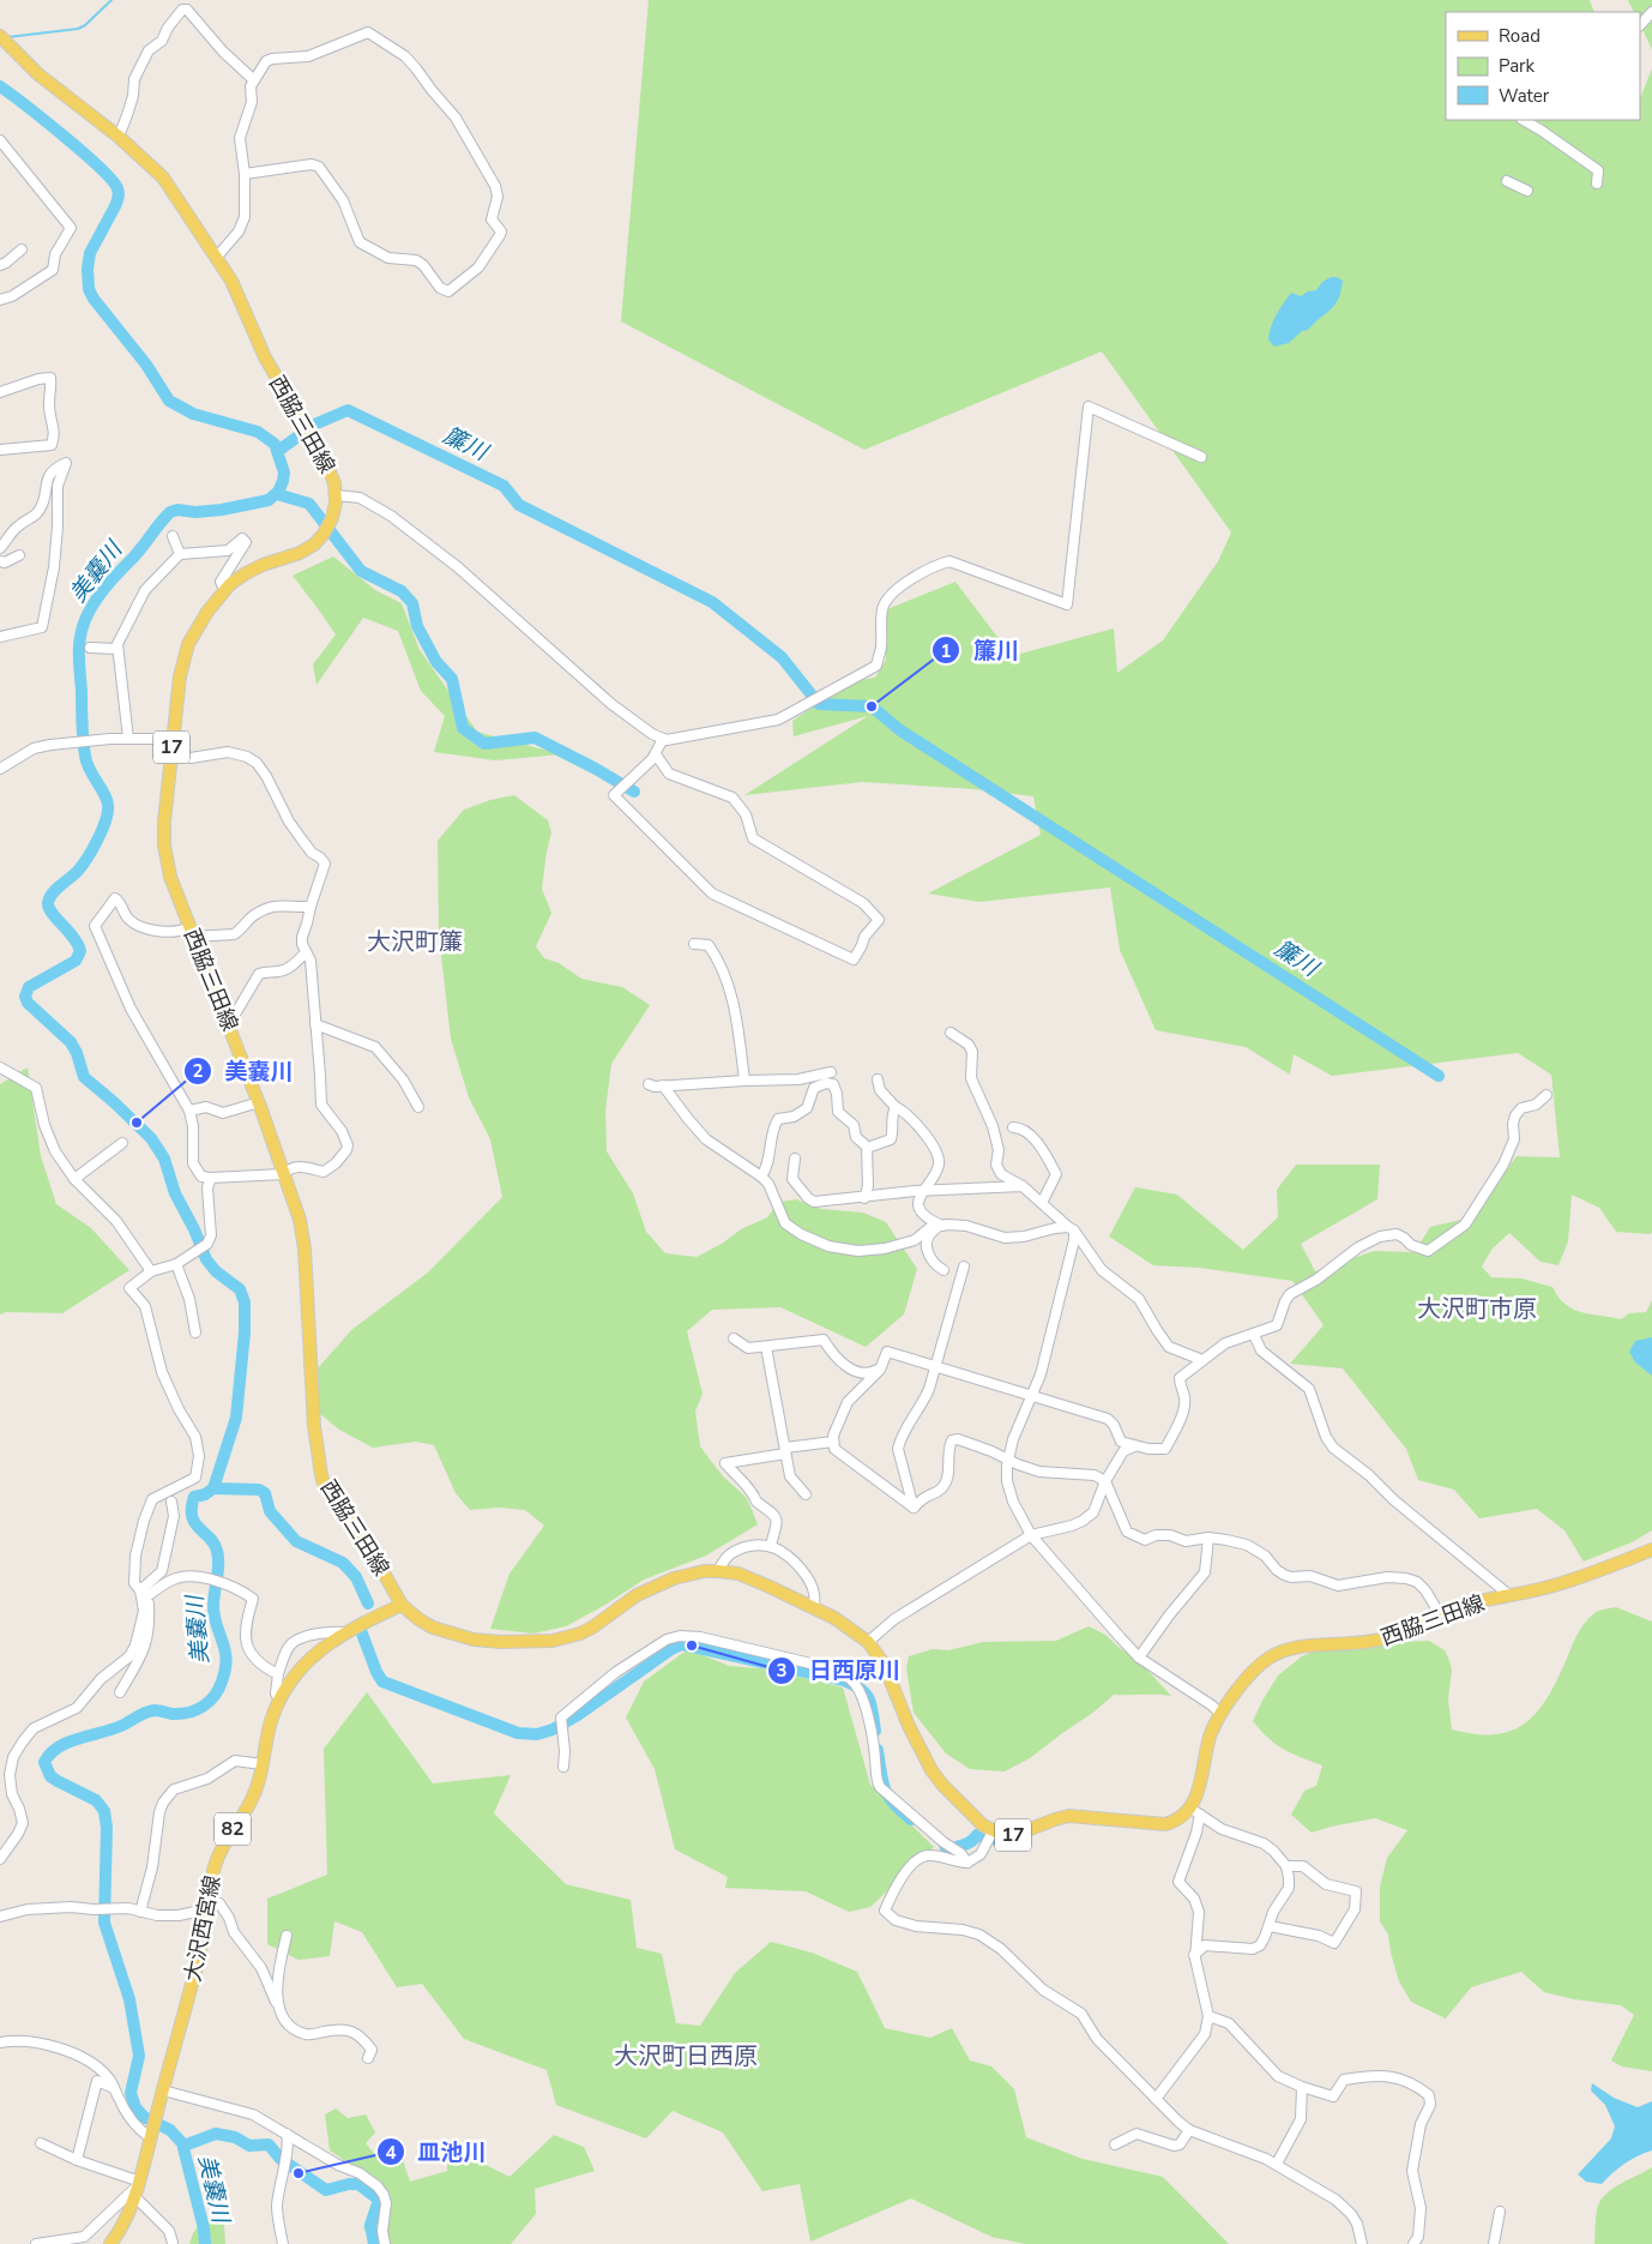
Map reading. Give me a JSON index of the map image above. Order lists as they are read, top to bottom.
{
  "streets": {
    "main road": [
      "西脇三田線",
      "17",
      "82",
      "大沢西宮線"
    ]
  },
  "crossings": [
    ["西脇三田線", "17"],
    ["西脇三田線", "大沢西宮線"]
  ],
  "districts": ["大沢町簾", "大沢町市原", "大沢町日西原"],
  "water": ["簾川", "美嚢川"],
  "places": [
    "簾川",
    "美嚢川",
    "日西原川",
    "皿池川"
  ],
  "legend": ["Road", "Park", "Water"]
}
